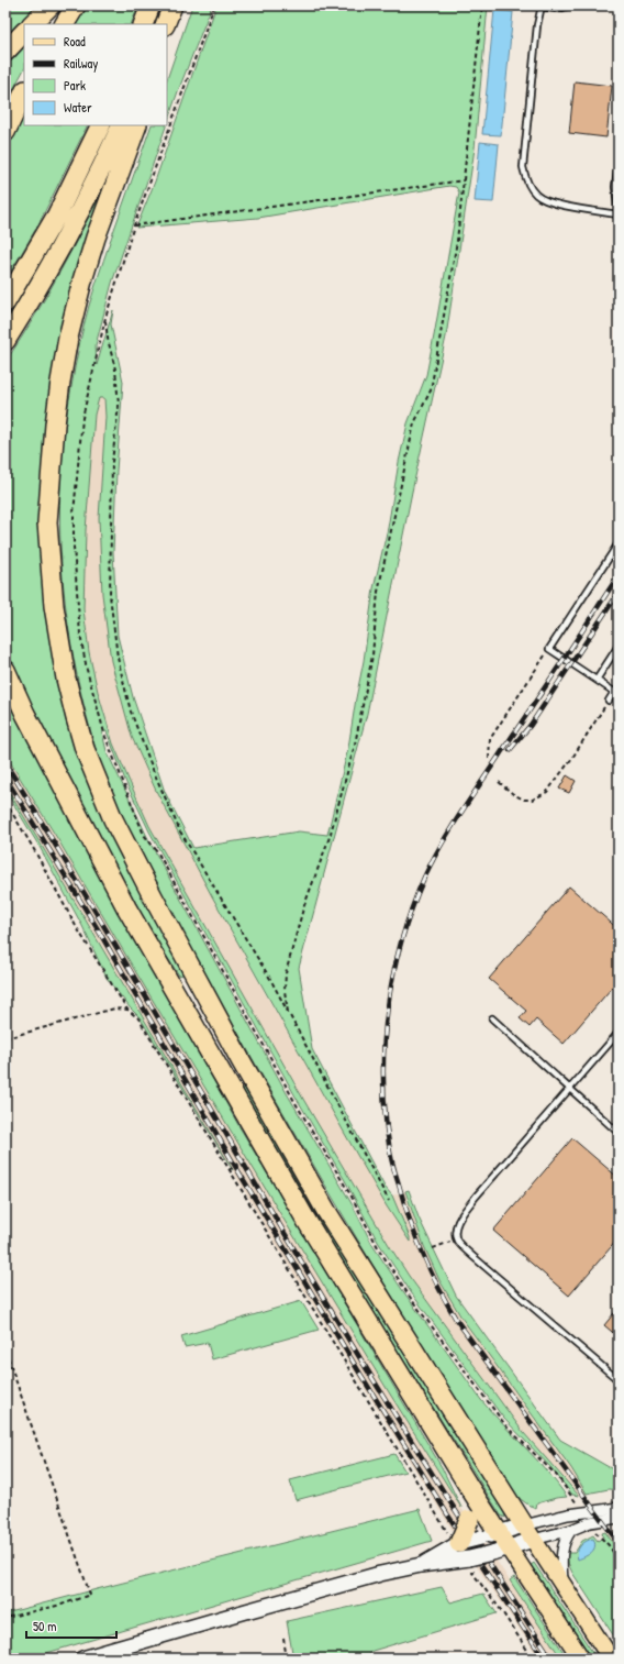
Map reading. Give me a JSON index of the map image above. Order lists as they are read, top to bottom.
{
  "legend": [
    "Road",
    "Railway",
    "Park",
    "Water"
  ],
  "scale_bar": "50 m"
}
